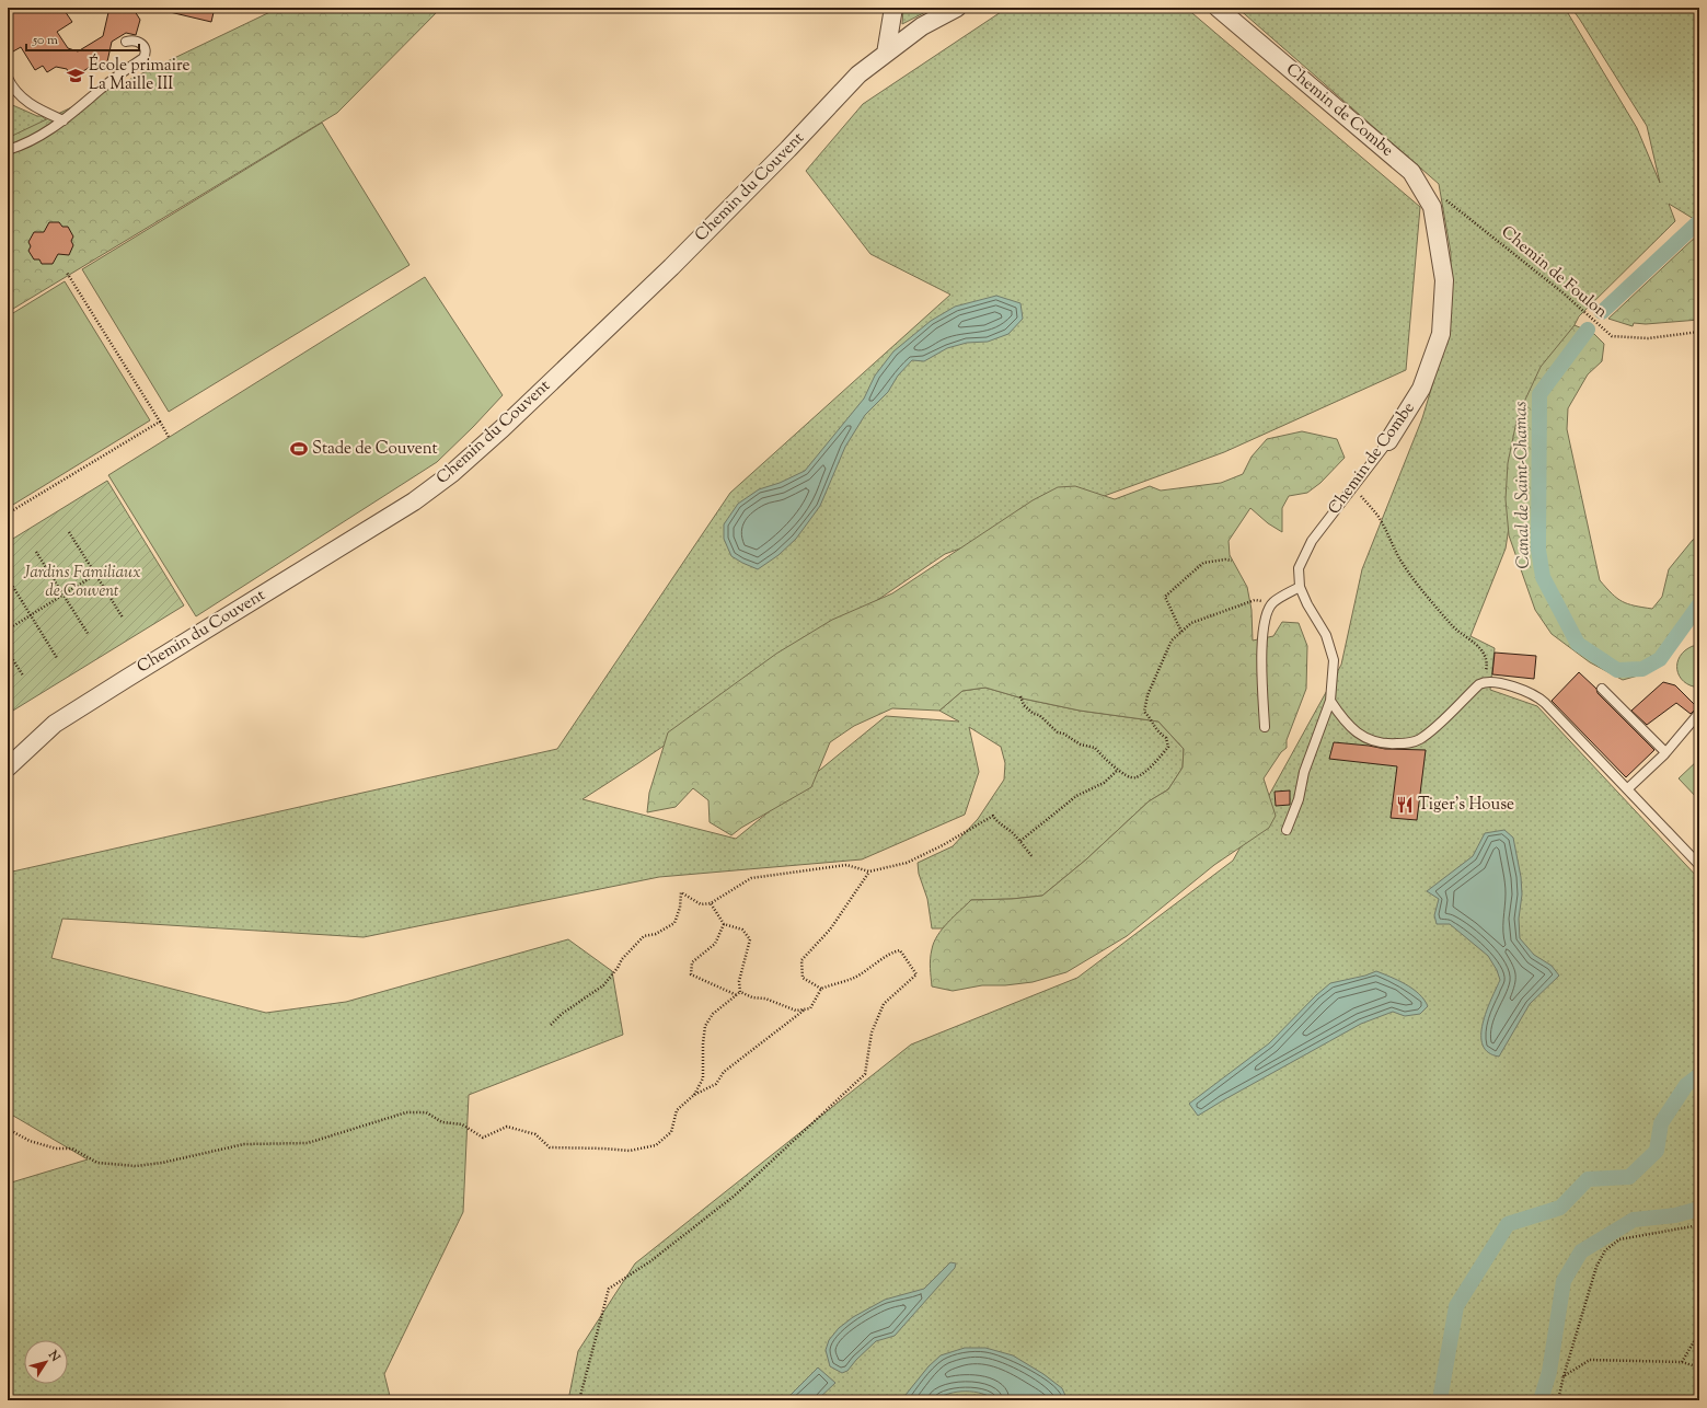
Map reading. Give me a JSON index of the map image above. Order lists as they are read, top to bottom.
{
  "streets": {
    "street": ["Chemin de Combe", "Chemin du Couvent"],
    "path": ["Chemin de Foulon"]
  },
  "water": ["Canal de Saint-Chamas"],
  "parks": ["Jardins Familiaux de Couvent"],
  "places": {
    "school or university": ["École primaire La Maille III"],
    "sports": ["Stade de Couvent"],
    "restaurant": ["Tiger's House"]
  },
  "scale_bar": "50 m",
  "north": "top right"
}
